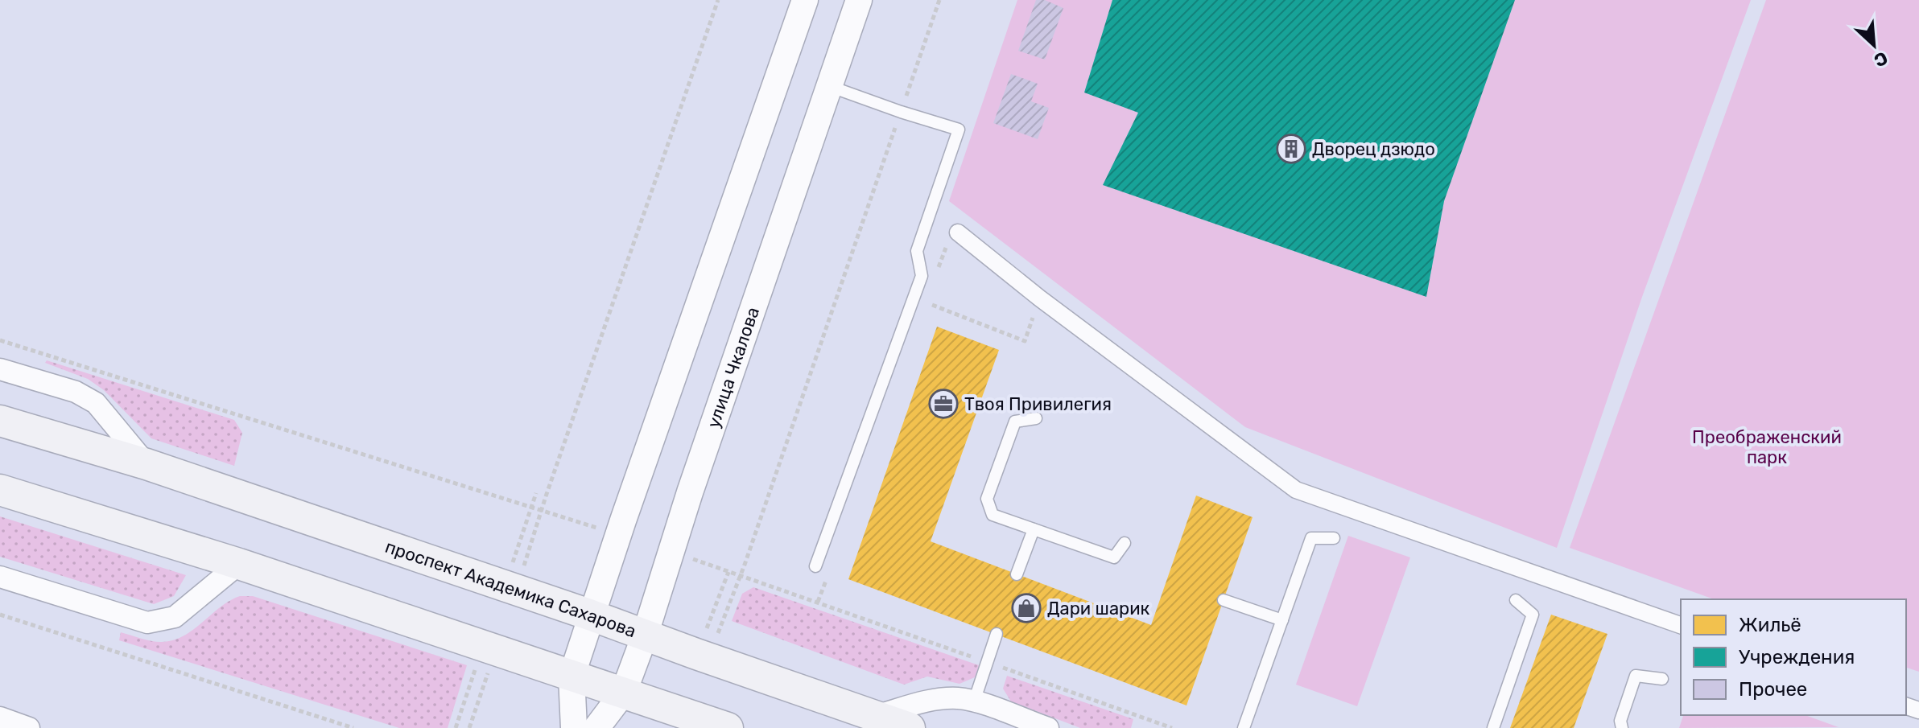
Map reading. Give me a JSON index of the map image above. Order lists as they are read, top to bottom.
{
  "streets": {
    "main road": ["проспект Академика Сахарова"],
    "street": ["улица Чкалова"]
  },
  "crossings": [
    ["улица Чкалова", "проспект Академика Сахарова"]
  ],
  "parks": ["Преображенский парк"],
  "places": {
    "building": ["Дворец дзюдо"],
    "office": ["Твоя Привилегия"],
    "shop": ["Дари шарик"]
  },
  "legend": ["Жильё", "Учреждения", "Прочее"],
  "north": "bottom right"
}
